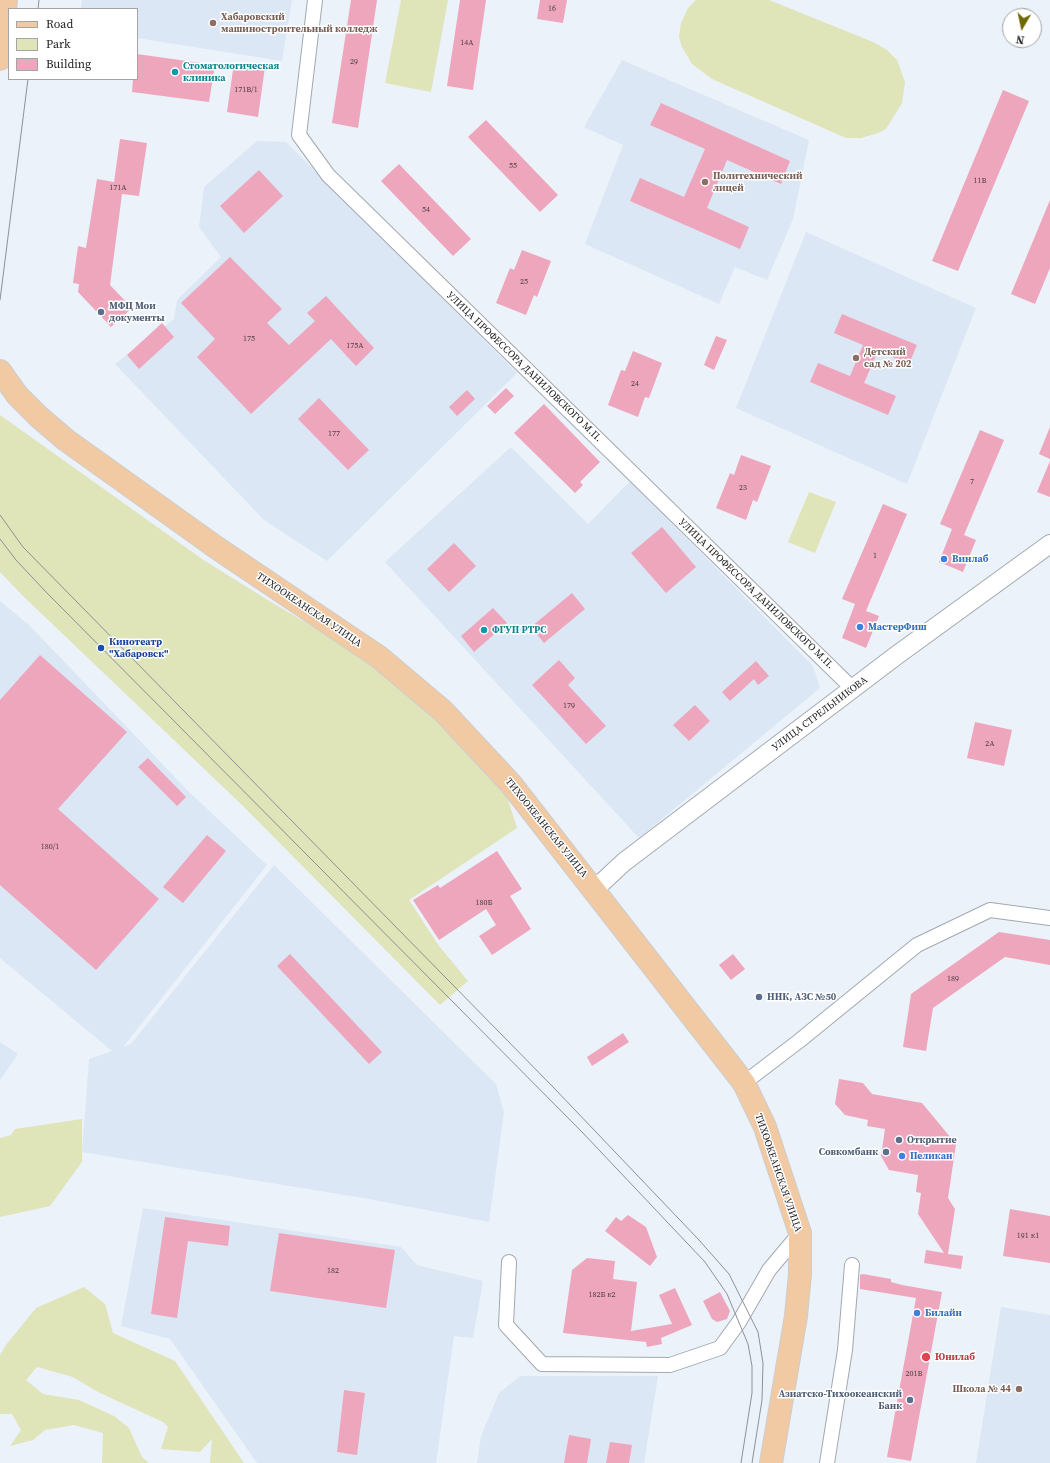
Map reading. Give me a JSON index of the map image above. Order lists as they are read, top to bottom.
{
  "streets": {
    "main road": ["ТИХООКЕАНСКАЯ УЛИЦА"],
    "street": ["УЛИЦА ПРОФЕССОРА ДАНИЛОВСКОГО М.П.", "УЛИЦА СТРЕЛЬНИКОВА"]
  },
  "crossings": [
    ["УЛИЦА ПРОФЕССОРА ДАНИЛОВСКОГО М.П.", "УЛИЦА СТРЕЛЬНИКОВА"],
    ["ТИХООКЕАНСКАЯ УЛИЦА", "УЛИЦА СТРЕЛЬНИКОВА"]
  ],
  "places": [
    "Хабаровский машиностроительный колледж",
    "Стоматологическая клиника",
    "Политехнический лицей",
    "МФЦ Мои документы",
    "Детский сад № 202",
    "Винлаб",
    "МастерФиш",
    "ФГУП РТРС",
    "Кинотеатр \"Хабаровск\"",
    "ННК, АЗС №50",
    "Открытие",
    "Совкомбанк",
    "Пеликан",
    "Билайн",
    "Юнилаб",
    "Школа № 44",
    "Азиатско-Тихоокеанский Банк"
  ],
  "house_numbers": [
    "16",
    "14А",
    "29",
    "171В/1",
    "55",
    "11В",
    "171А",
    "54",
    "25",
    "175",
    "175А",
    "24",
    "177",
    "7",
    "23",
    "1",
    "179",
    "2А",
    "180/1",
    "180Б",
    "189",
    "191 к1",
    "182",
    "182Б к2",
    "201В"
  ],
  "legend": ["Road", "Park", "Building"],
  "north": "bottom"
}
